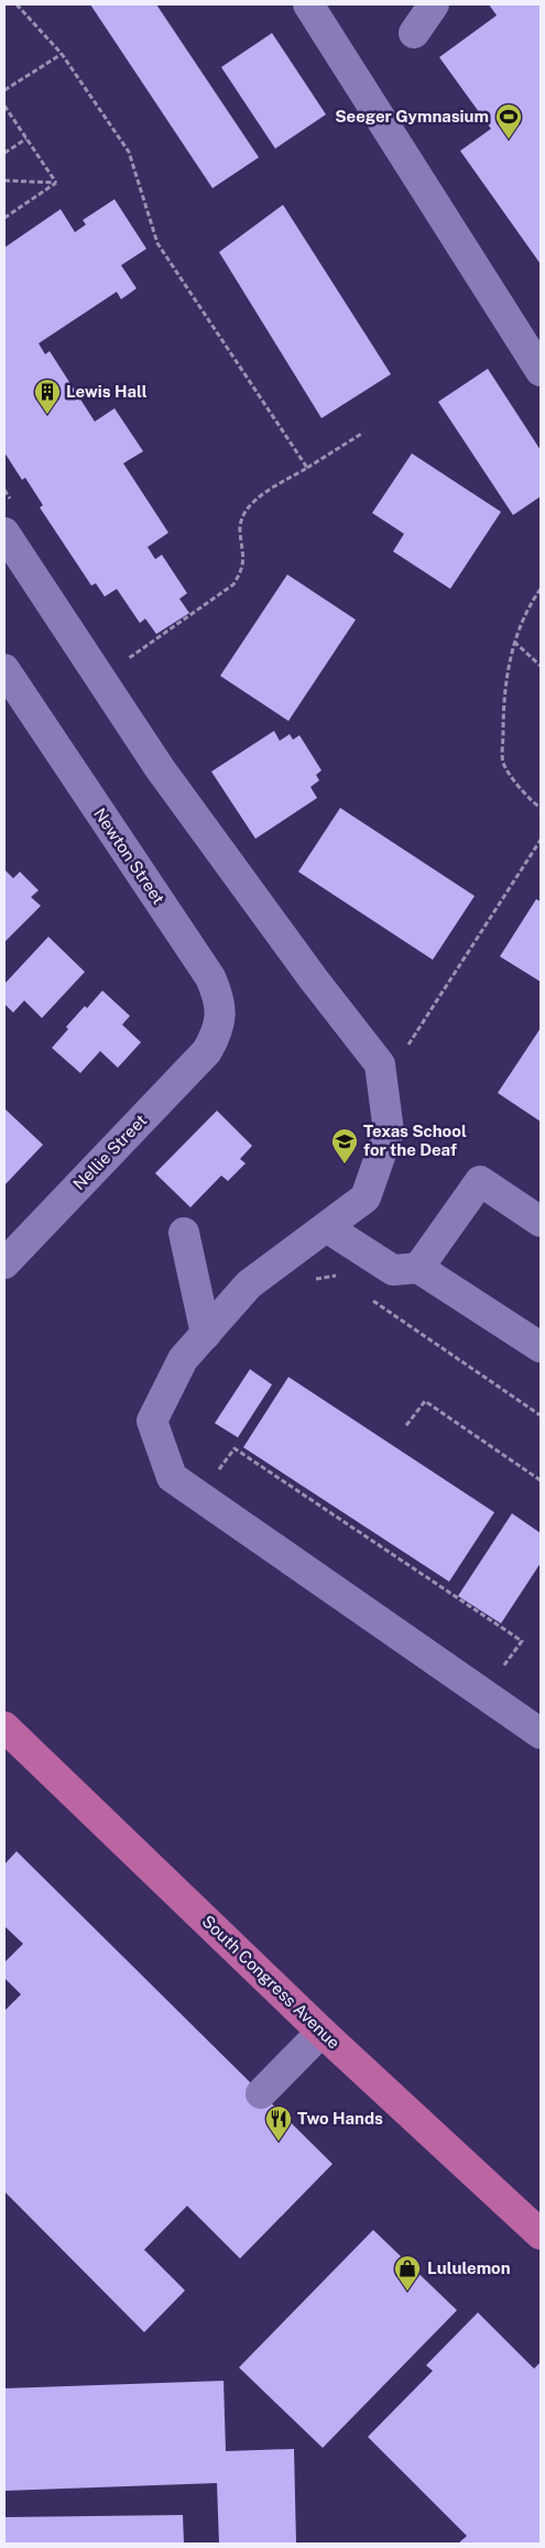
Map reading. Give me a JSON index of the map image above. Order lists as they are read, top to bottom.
{
  "streets": {
    "main road": ["South Congress Avenue"],
    "street": ["Newton Street", "Nellie Street"]
  },
  "crossings": [
    ["Newton Street", "Nellie Street"]
  ],
  "places": {
    "sports": ["Seeger Gymnasium"],
    "building": ["Lewis Hall"],
    "school or university": ["Texas School for the Deaf"],
    "restaurant": ["Two Hands"],
    "shop": ["Lululemon"]
  }
}
